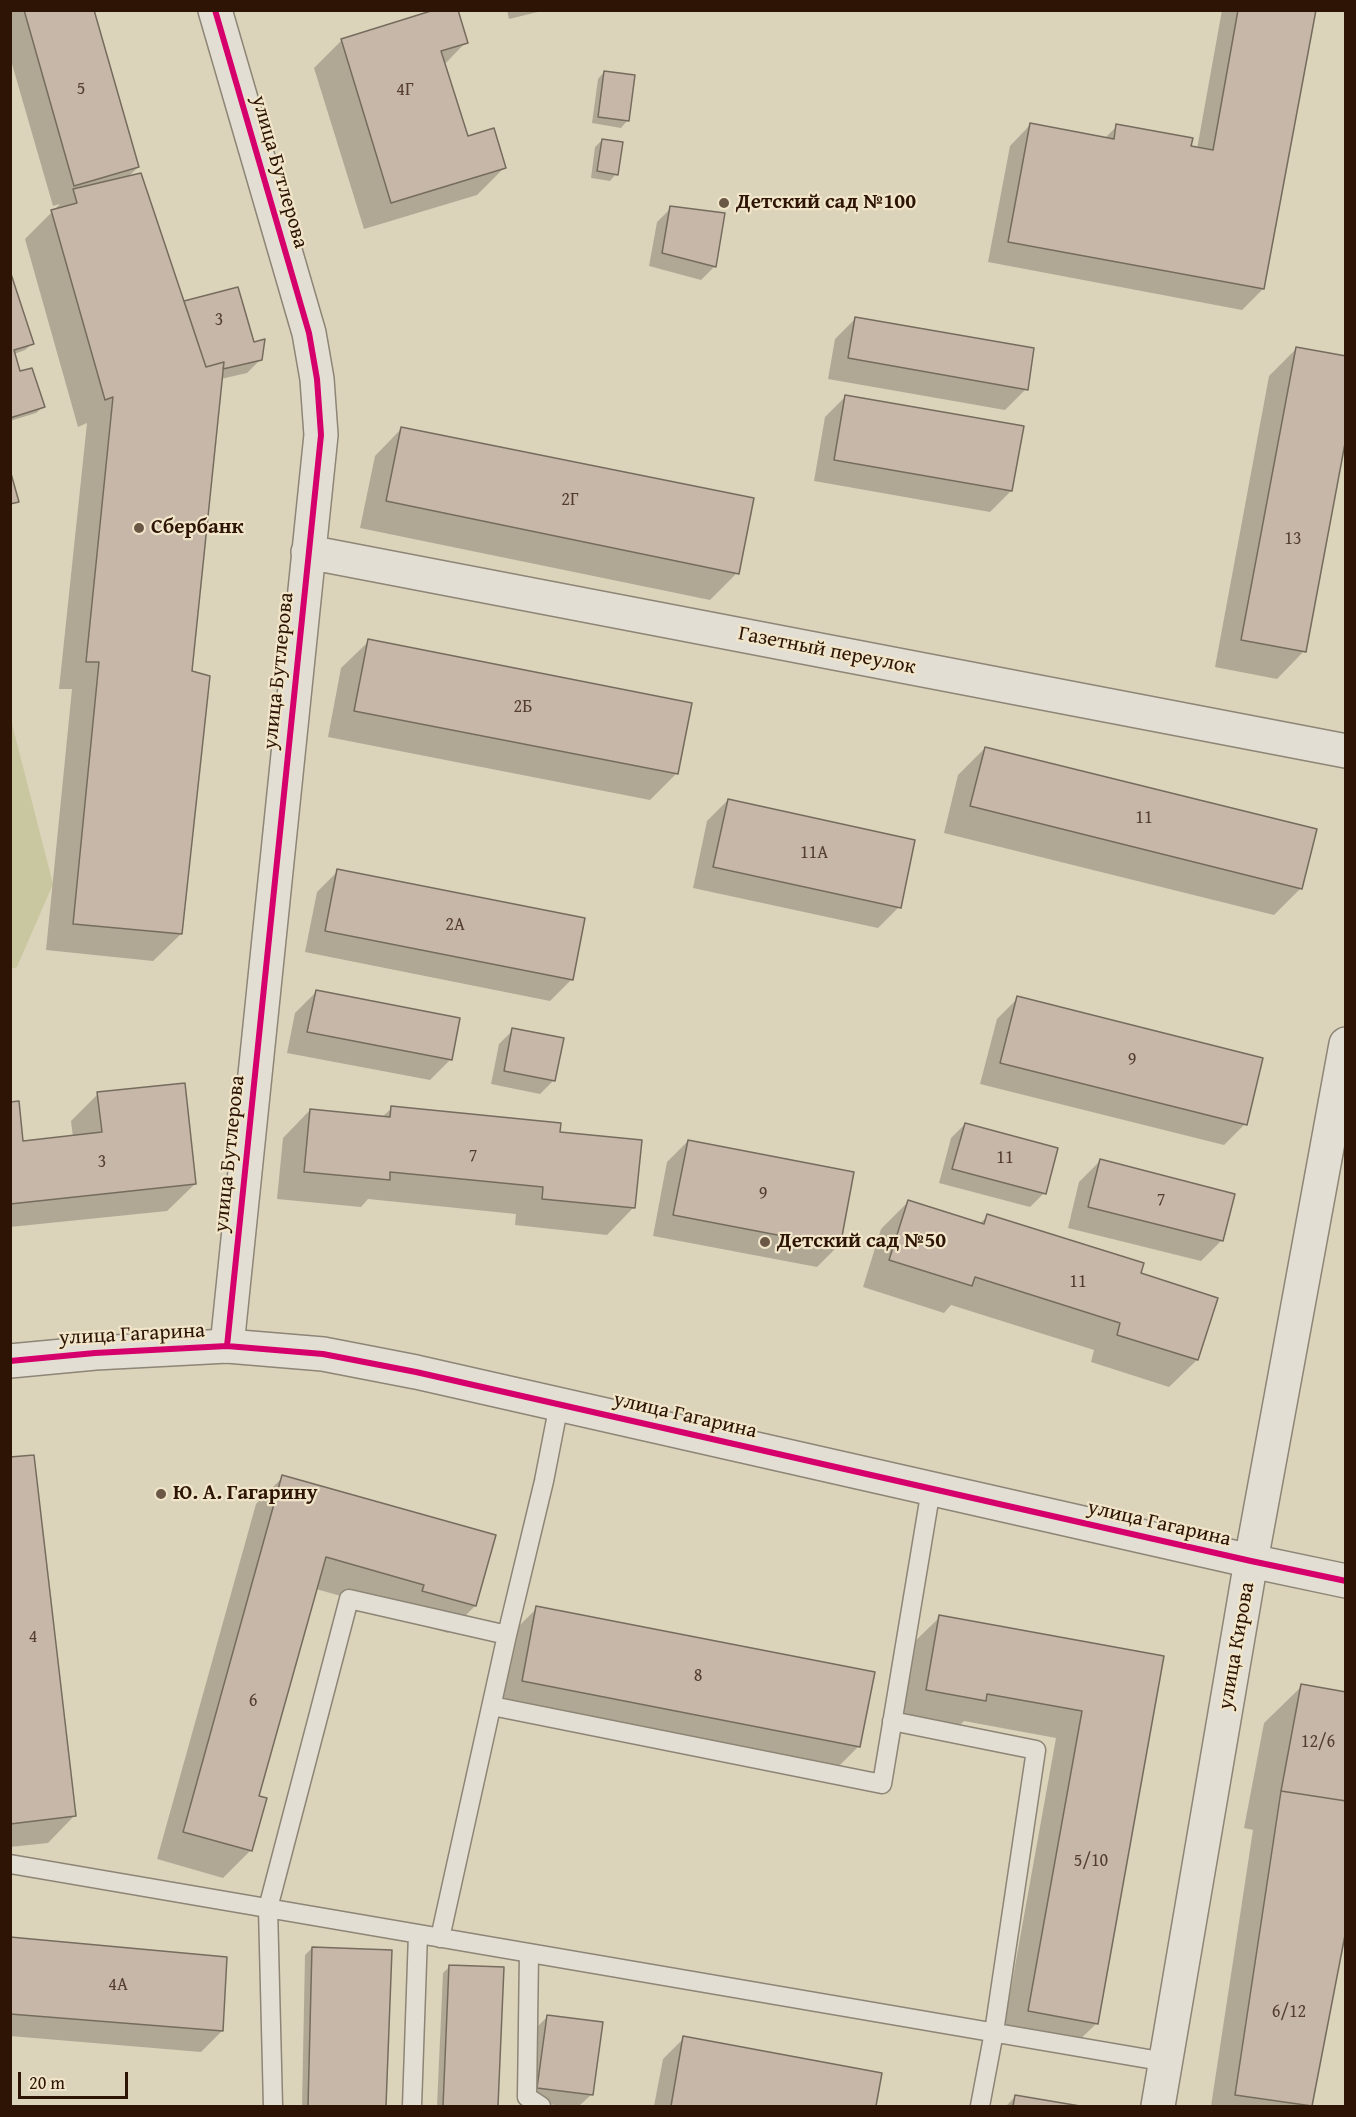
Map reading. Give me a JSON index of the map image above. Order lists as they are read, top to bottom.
{
  "streets": {
    "street": [
      "улица Бутлерова",
      "Газетный переулок",
      "улица Гагарина",
      "улица Кирова"
    ]
  },
  "crossings": [
    ["улица Бутлерова", "Газетный переулок"],
    ["улица Бутлерова", "улица Гагарина"],
    ["улица Гагарина", "улица Кирова"]
  ],
  "places": [
    "Детский сад №100",
    "Сбербанк",
    "Детский сад №50",
    "Ю. А. Гагарину"
  ],
  "house_numbers": [
    "5",
    "4Г",
    "3",
    "2Г",
    "13",
    "2Б",
    "11",
    "11А",
    "2А",
    "9",
    "7",
    "11",
    "3",
    "9",
    "7",
    "11",
    "4",
    "8",
    "6",
    "12/6",
    "5/10",
    "4А",
    "6/12"
  ],
  "scale_bar": "20 m"
}
